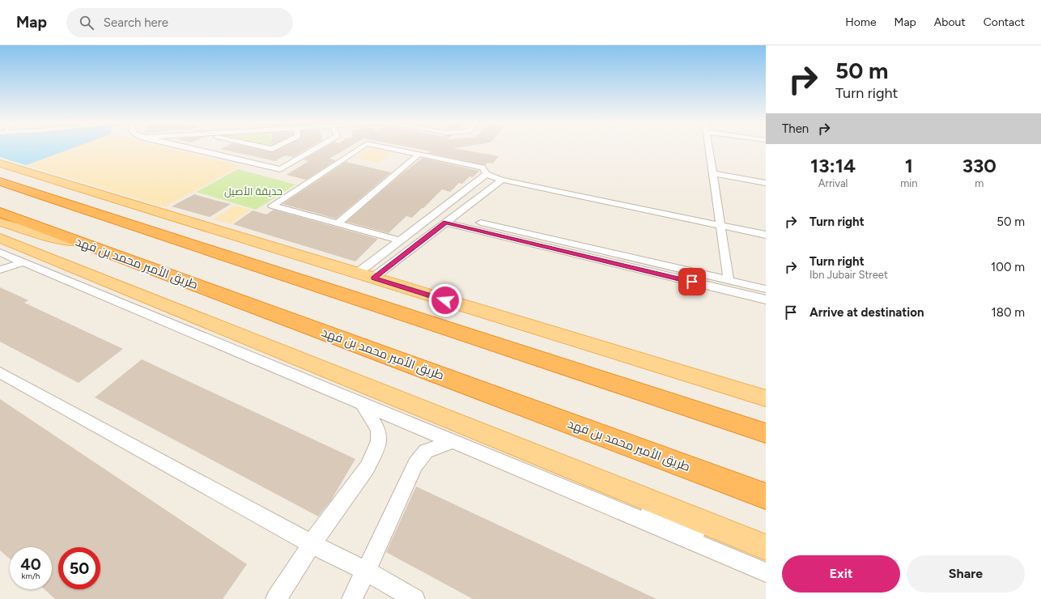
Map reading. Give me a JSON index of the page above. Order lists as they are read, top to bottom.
{
  "streets": {
    "highway": ["طريق الأمير محمد بن فهد"]
  },
  "parks": ["حديقة الأصيل"],
  "page": {
    "header": "Map",
    "search": "Search here",
    "nav": [
      "Home",
      "Map",
      "About",
      "Contact"
    ],
    "turn": ["50 m", "Turn right"],
    "then": "Then",
    "eta": [
      "13:14",
      "Arrival",
      "1",
      "min",
      "330",
      "m"
    ],
    "list": [
      {
        "name": "Turn right",
        "value": "50 m"
      },
      {
        "name": "Turn right",
        "note": "Ibn Jubair Street",
        "value": "100 m"
      },
      {
        "name": "Arrive at destination",
        "value": "180 m"
      }
    ],
    "speed": "40 km/h",
    "limit": "50",
    "buttons": ["Exit", "Share"]
  }
}
